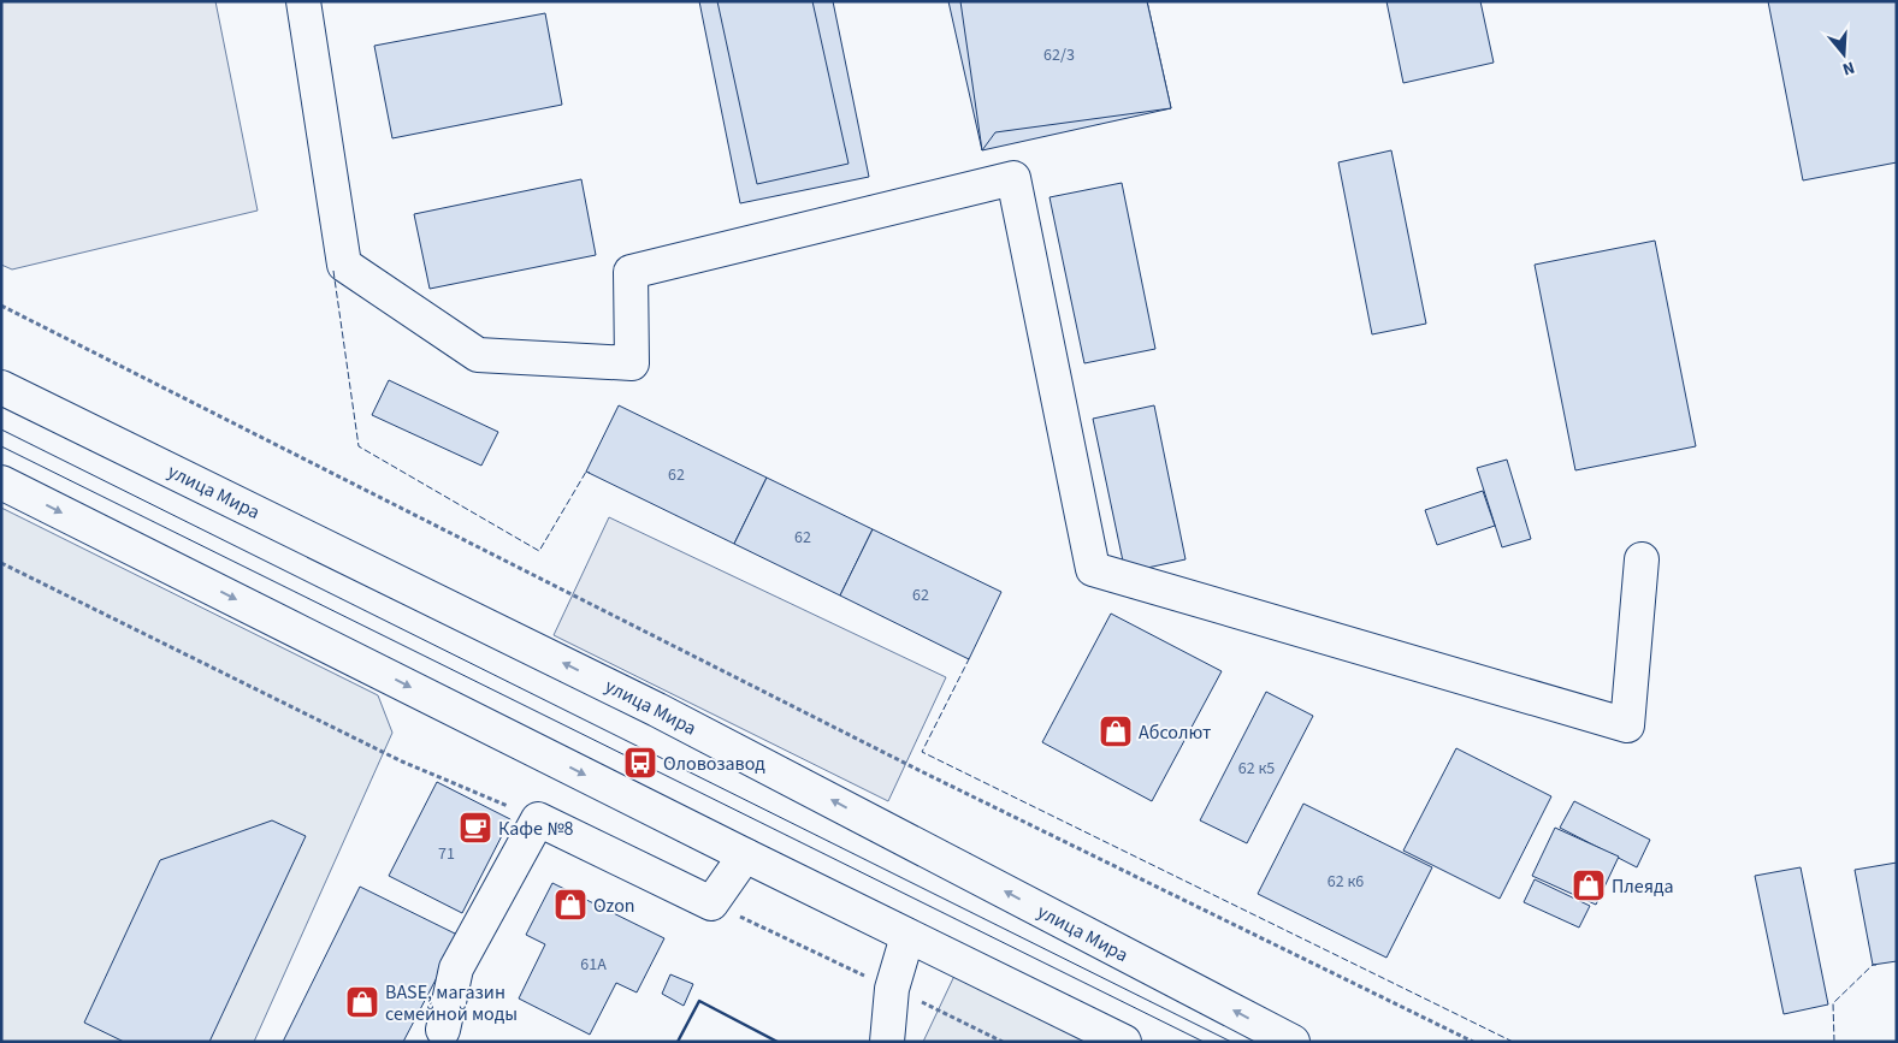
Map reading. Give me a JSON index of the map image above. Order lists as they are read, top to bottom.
{
  "streets": {
    "main road": ["улица Мира"]
  },
  "places": {
    "shop": [
      "Абсолют",
      "Плеяда",
      "Ozon",
      "BASE, магазин семейной моды"
    ],
    "bus stop": ["Оловозавод"],
    "cafe": ["Кафе №8"]
  },
  "house_numbers": [
    "62/3",
    "62",
    "62",
    "62",
    "62 к5",
    "71",
    "62 к6",
    "61А"
  ],
  "north": "bottom"
}
